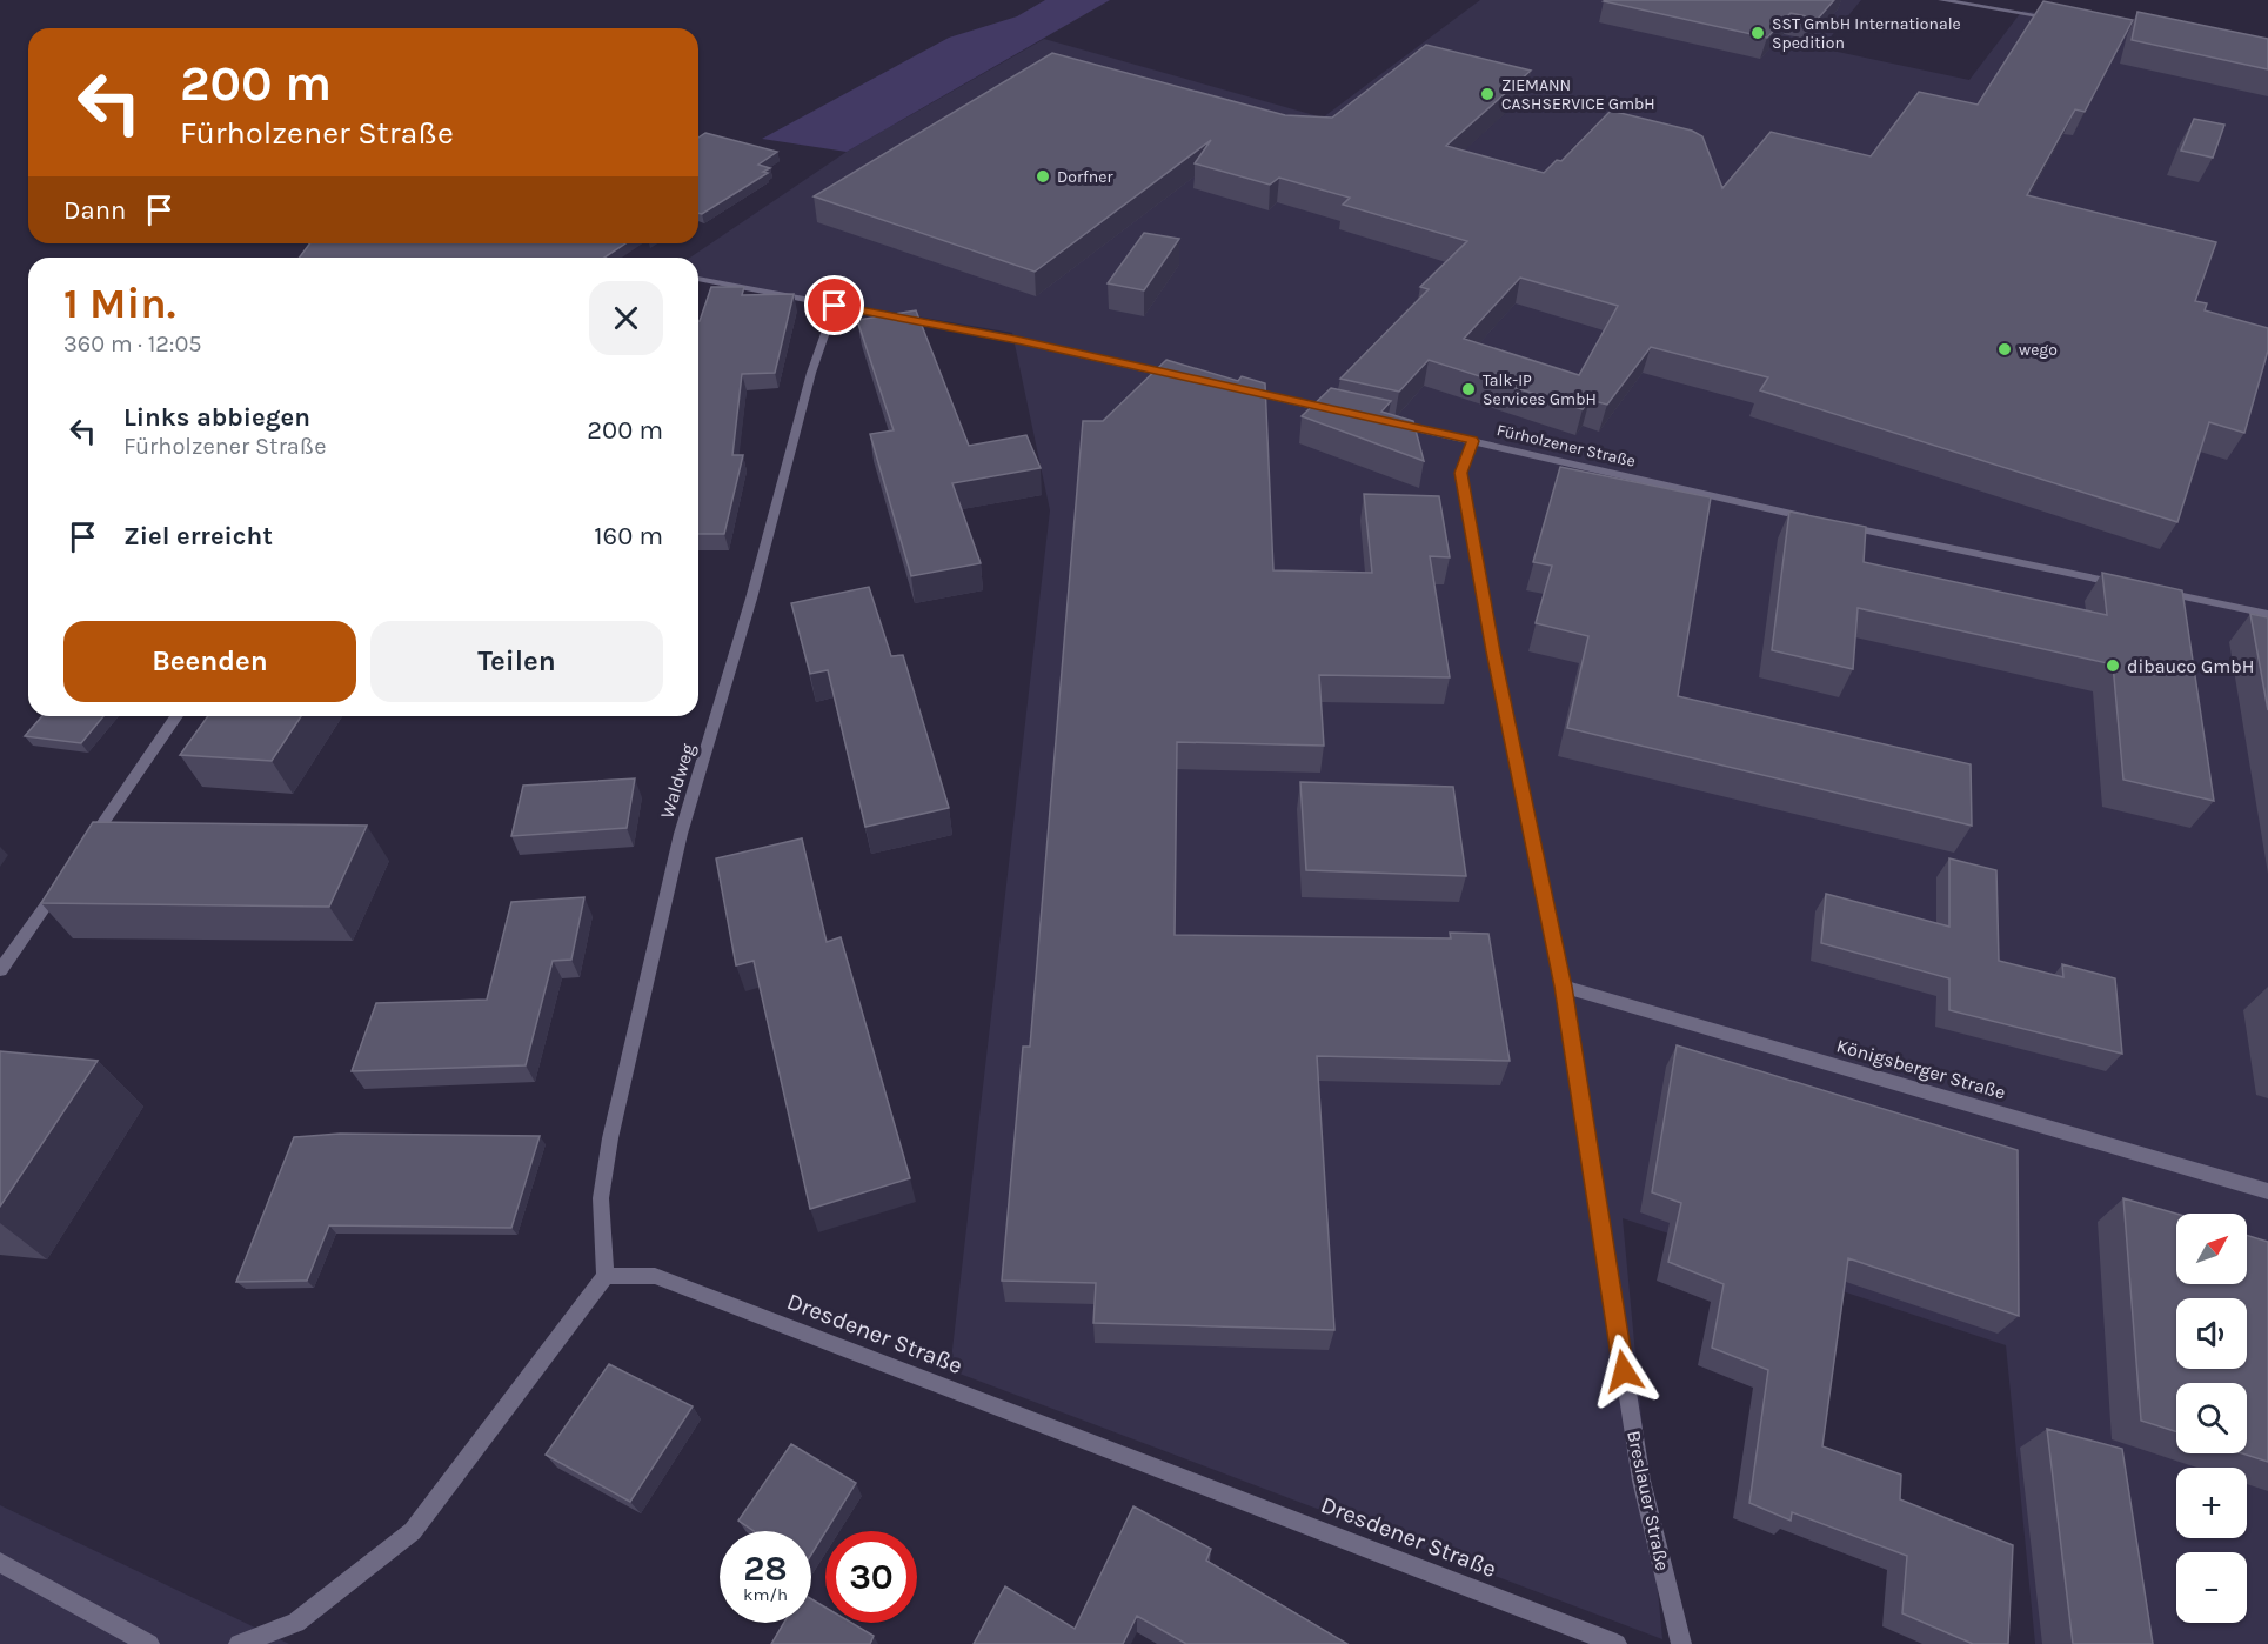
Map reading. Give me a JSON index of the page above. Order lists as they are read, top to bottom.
{
  "streets": {
    "street": [
      "Fürholzener Straße",
      "Waldweg",
      "Königsberger Straße",
      "Dresdener Straße",
      "Breslauer Straße"
    ]
  },
  "crossings": [
    ["Fürholzener Straße", "Breslauer Straße"],
    ["Waldweg", "Dresdener Straße"],
    ["Königsberger Straße", "Breslauer Straße"]
  ],
  "places": [
    "SST GmbH Internationale Spedition",
    "ZIEMANN CASHSERVICE GmbH",
    "Dorfner",
    "wego",
    "Talk-IP Services GmbH",
    "dibauco GmbH"
  ],
  "north": "top right",
  "page": {
    "turn": ["200 m", "Fürholzener Straße"],
    "then": "Dann",
    "heading": ["1 Min.", "360 m · 12:05"],
    "list": [
      {
        "name": "Links abbiegen",
        "note": "Fürholzener Straße",
        "value": "200 m"
      },
      {
        "name": "Ziel erreicht",
        "value": "160 m"
      }
    ],
    "buttons": ["Beenden", "Teilen"],
    "map_buttons": ["+", "−"],
    "speed": "28 km/h",
    "limit": "30"
  }
}
